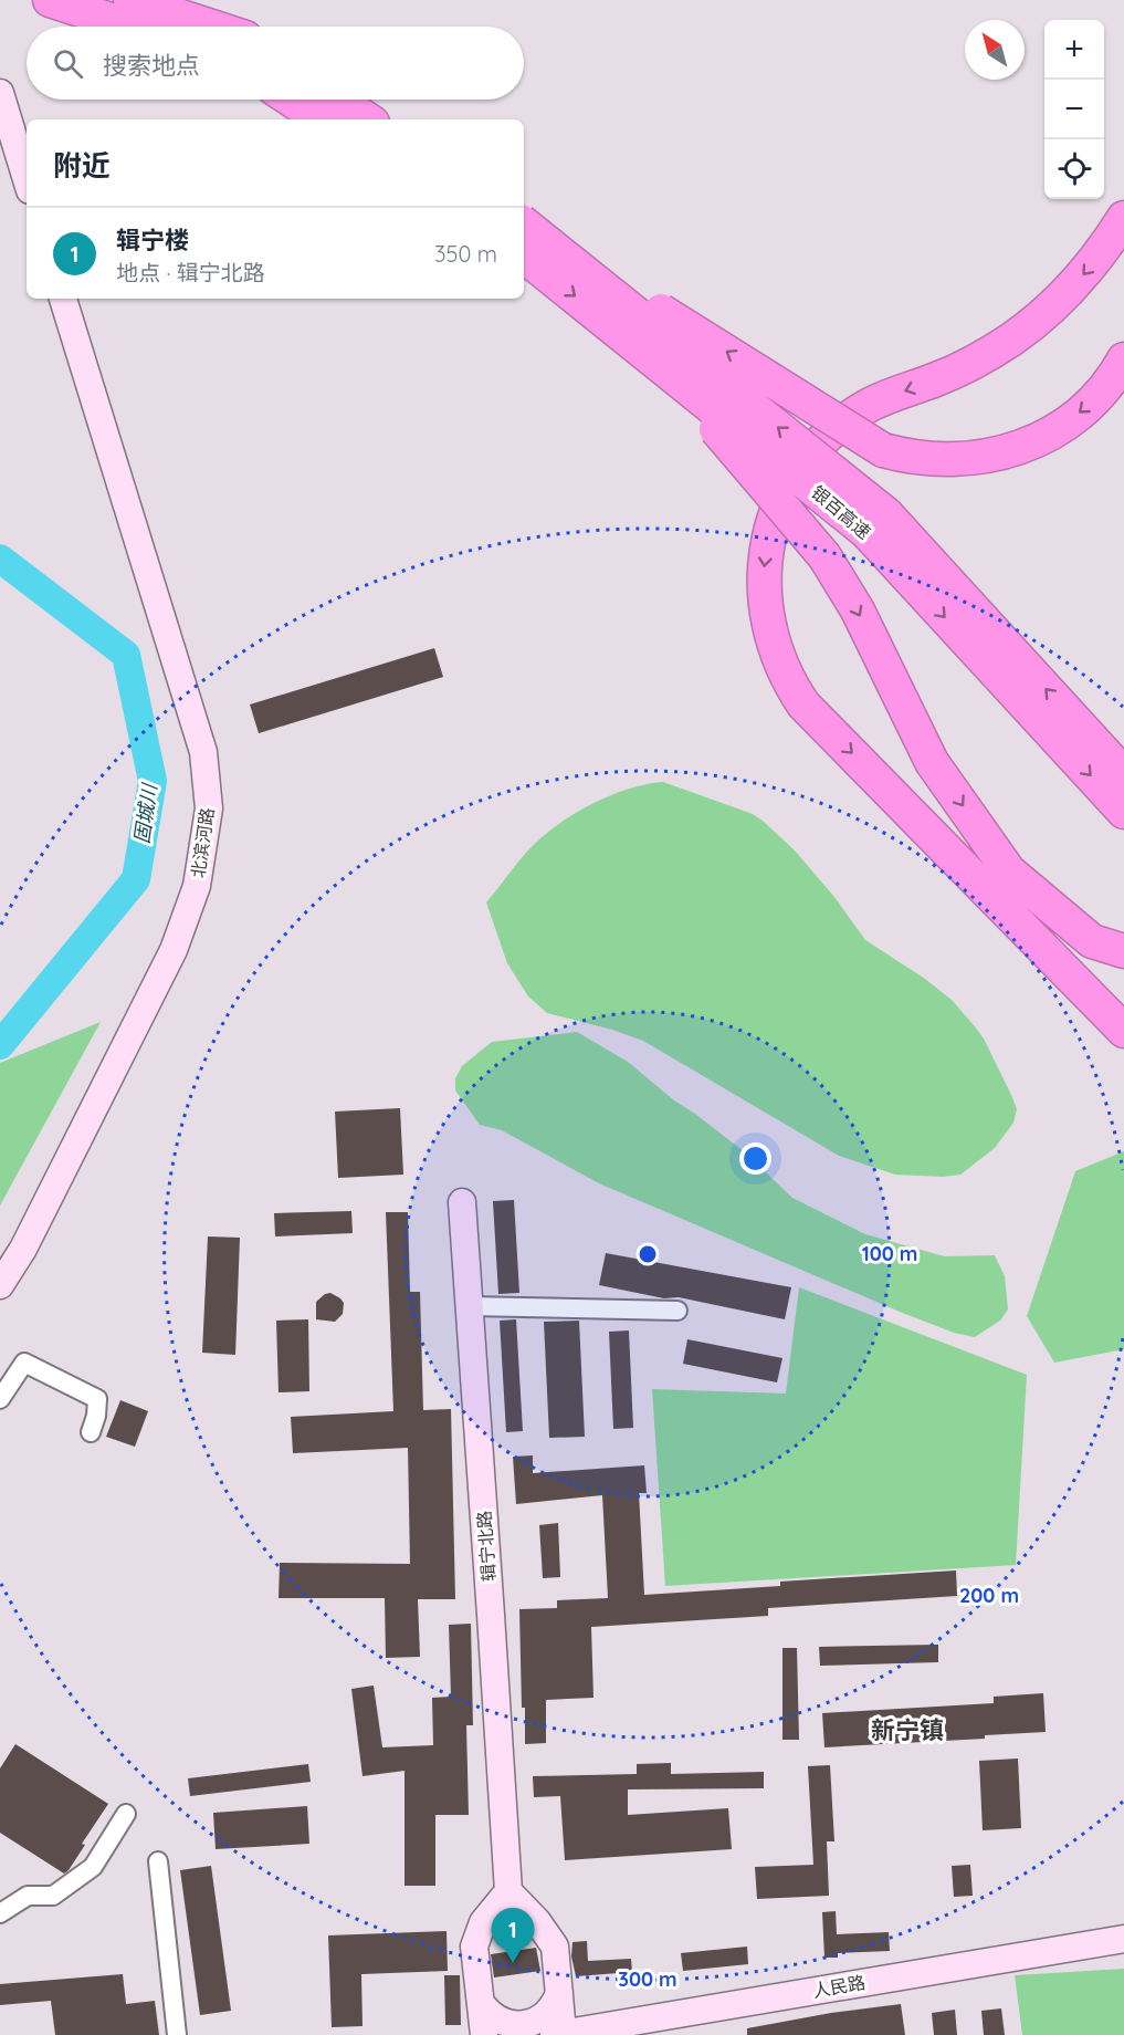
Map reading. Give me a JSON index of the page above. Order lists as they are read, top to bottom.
{
  "streets": {
    "highway": ["银百高速"],
    "main road": ["北滨河路", "辑宁北路", "人民路"]
  },
  "districts": ["新宁镇"],
  "water": ["固城川"],
  "north": "top left",
  "page": {
    "map_buttons": ["+", "−"],
    "search": "搜索地点",
    "heading": "附近",
    "list": [
      {
        "mark": "1",
        "name": "辑宁楼",
        "note": "地点 · 辑宁北路",
        "value": "350 m"
      }
    ],
    "pins": "1"
  },
  "rings": ["100 m", "200 m", "300 m"]
}
